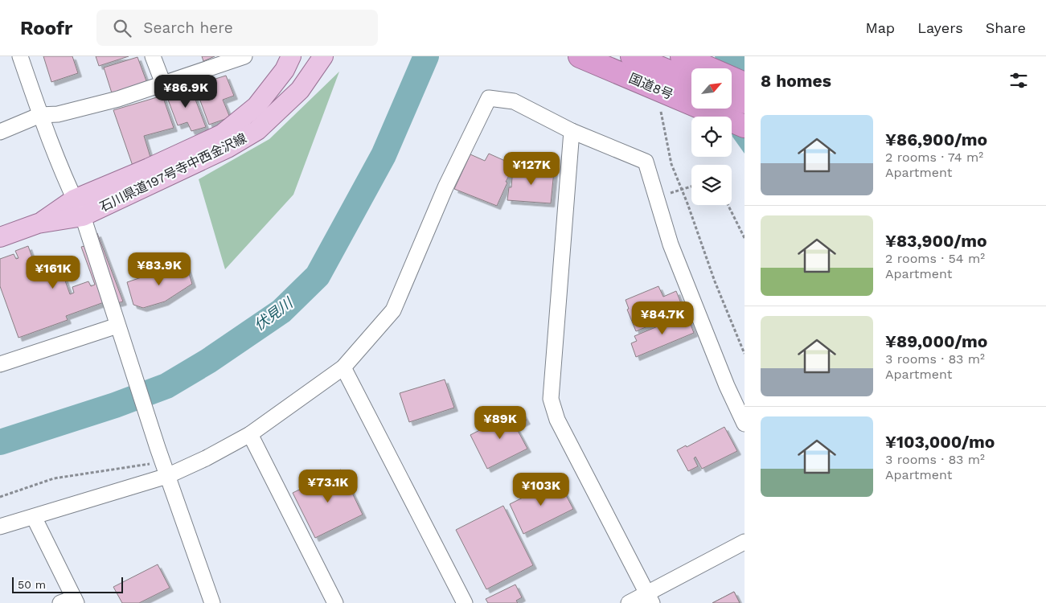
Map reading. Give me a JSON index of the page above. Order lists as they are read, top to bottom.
{
  "streets": {
    "highway": ["国道8号"],
    "main road": ["石川県道197号寺中西金沢線"]
  },
  "water": ["伏見川"],
  "scale_bar": "50 m",
  "north": "top right",
  "page": {
    "header": "Roofr",
    "search": "Search here",
    "nav": ["Map", "Layers", "Share"],
    "heading": "8 homes",
    "price": [
      "¥86.9K",
      "¥127K",
      "¥83.9K",
      "¥161K",
      "¥84.7K",
      "¥89K",
      "¥73.1K",
      "¥103K"
    ],
    "list": [
      {
        "name": "¥86,900/mo",
        "note": "2 rooms · 74 m² · Apartment"
      },
      {
        "name": "¥83,900/mo",
        "note": "2 rooms · 54 m² · Apartment"
      },
      {
        "name": "¥89,000/mo",
        "note": "3 rooms · 83 m² · Apartment"
      },
      {
        "name": "¥103,000/mo",
        "note": "3 rooms · 83 m² · Apartment"
      }
    ],
    "scale": "50 m"
  }
}
